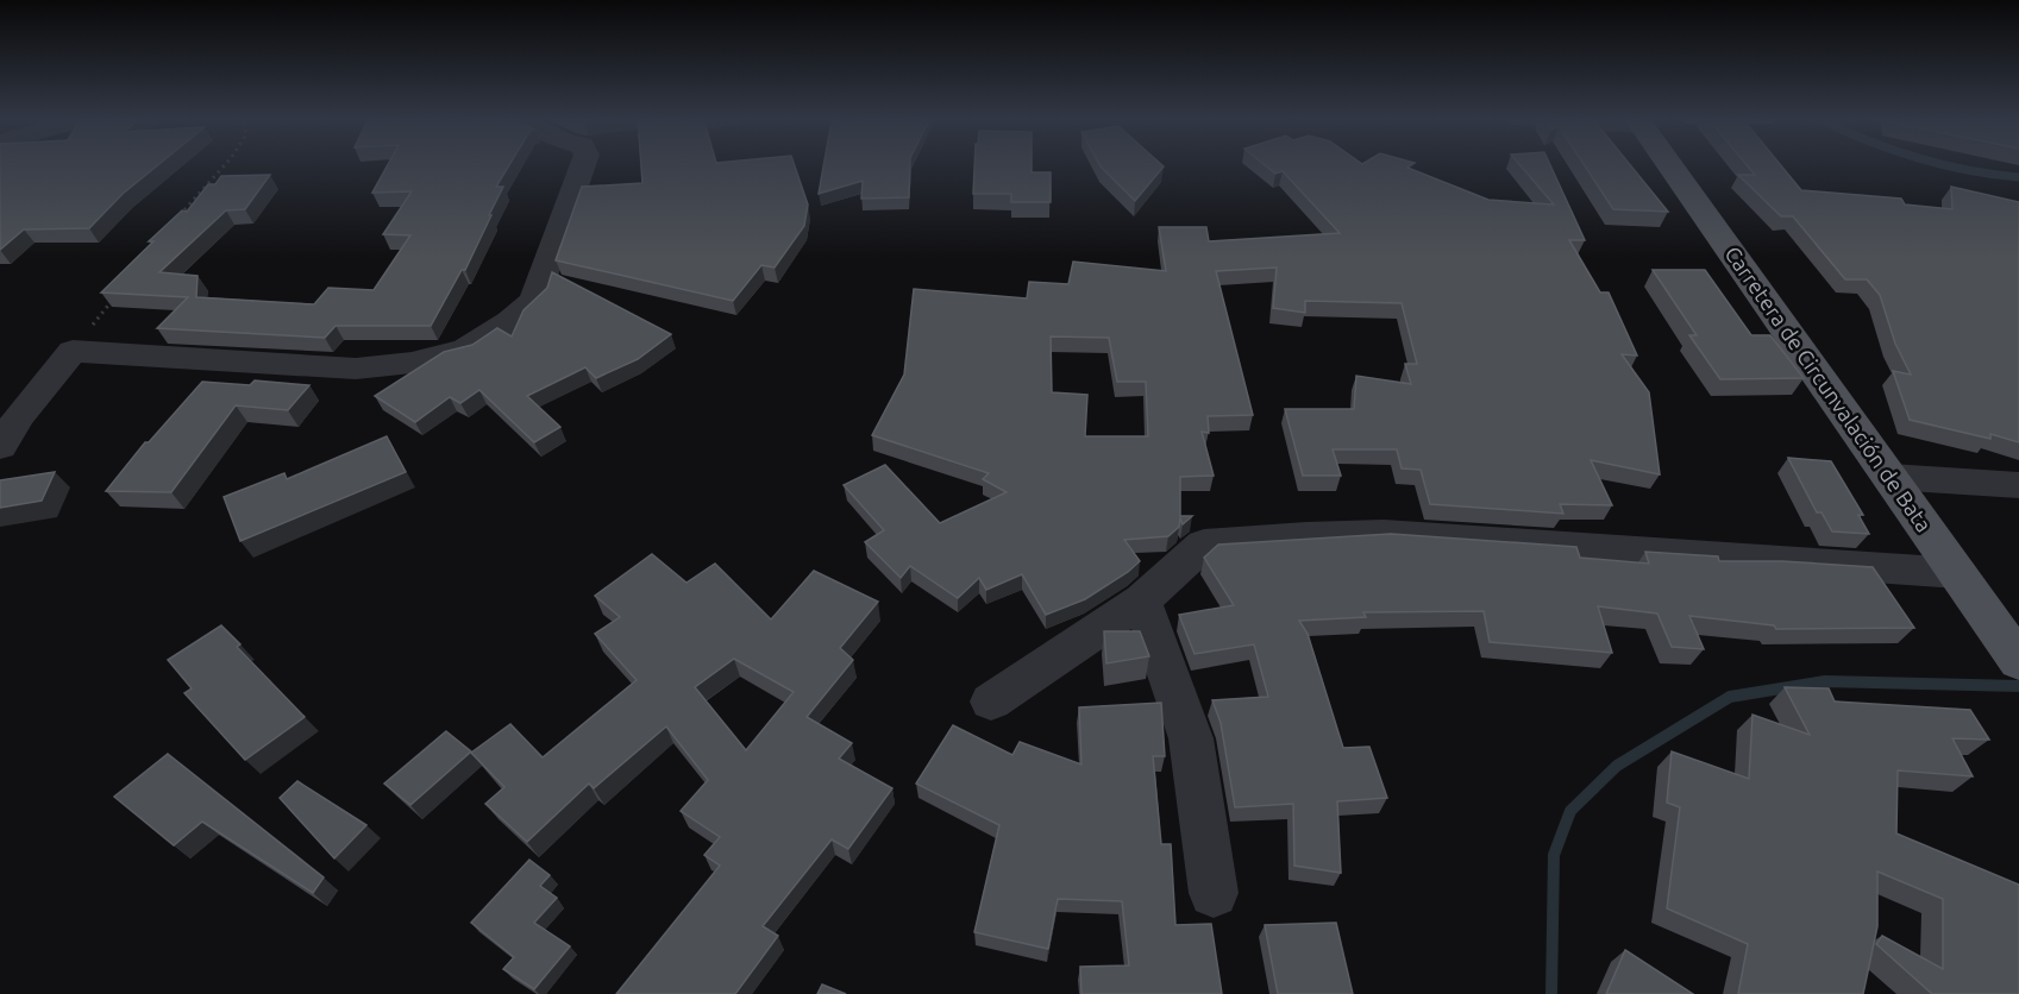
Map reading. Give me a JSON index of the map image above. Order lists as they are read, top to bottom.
{
  "streets": {
    "main road": ["Carretera de Circunvalación de Bata"]
  }
}
